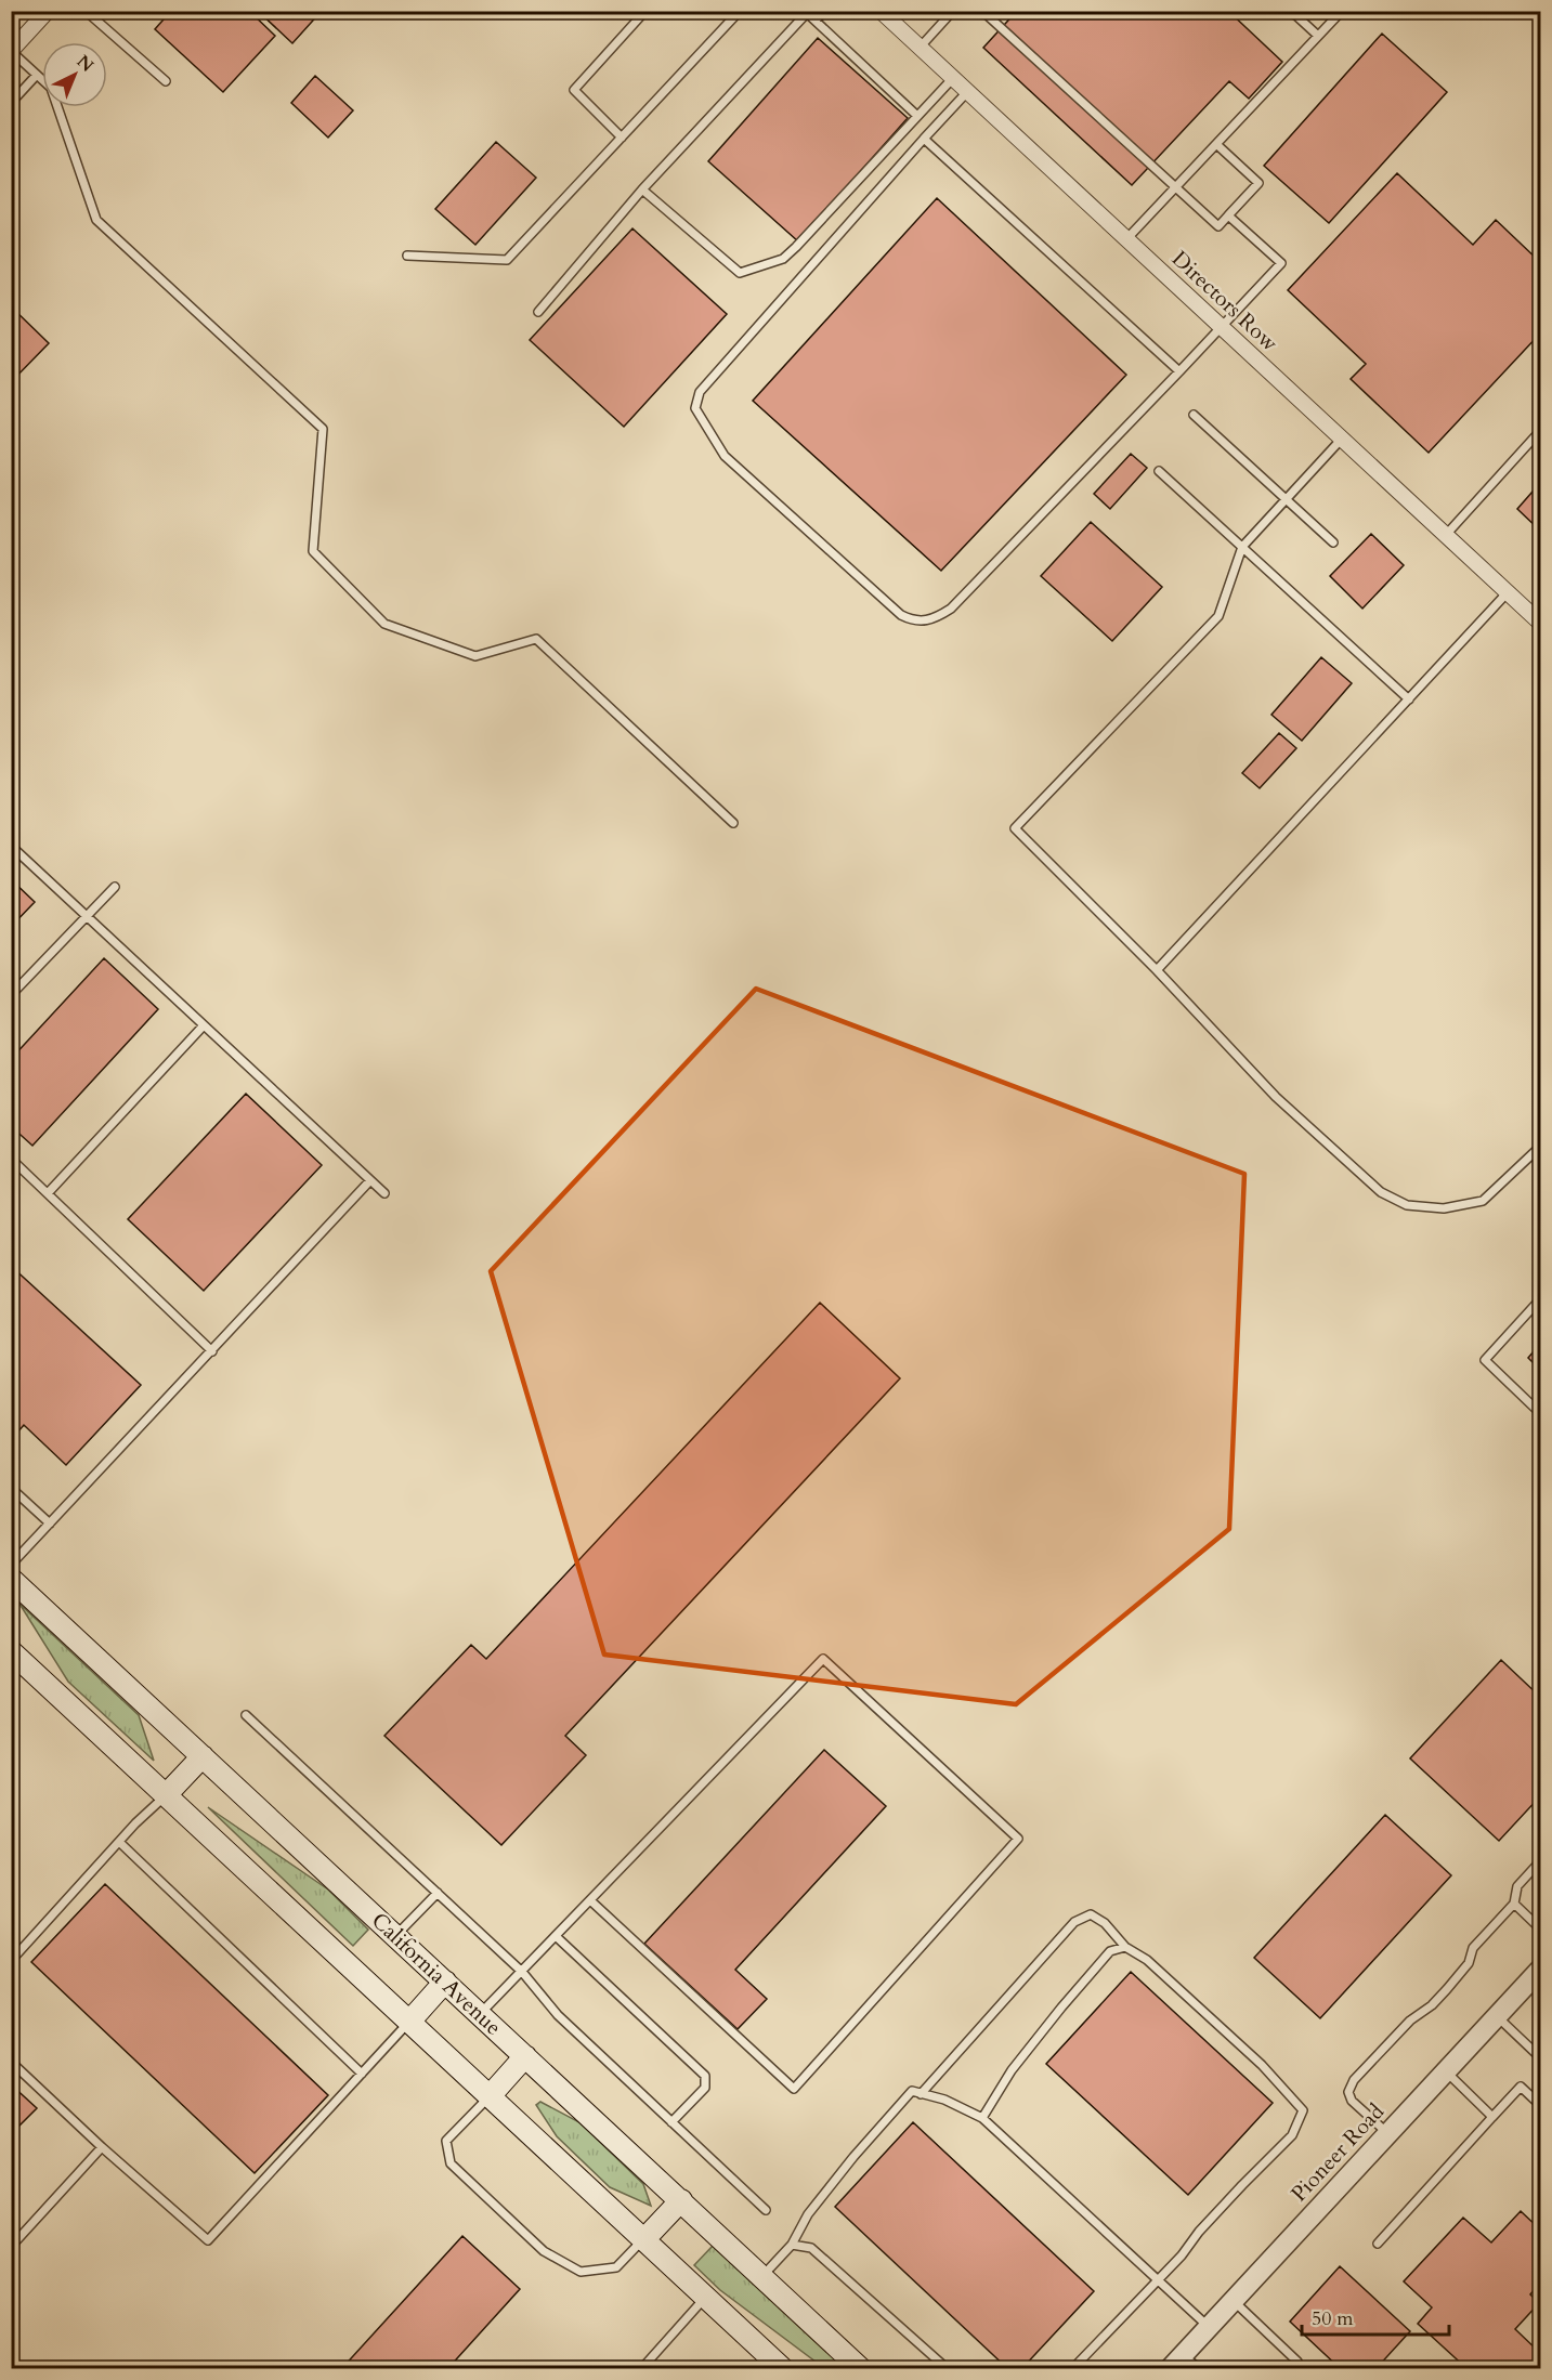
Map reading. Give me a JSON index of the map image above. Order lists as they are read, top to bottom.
{
  "streets": {
    "main road": ["California Avenue"],
    "street": ["Directors Row", "Pioneer Road"]
  },
  "scale_bar": "50 m",
  "north": "top right"
}
